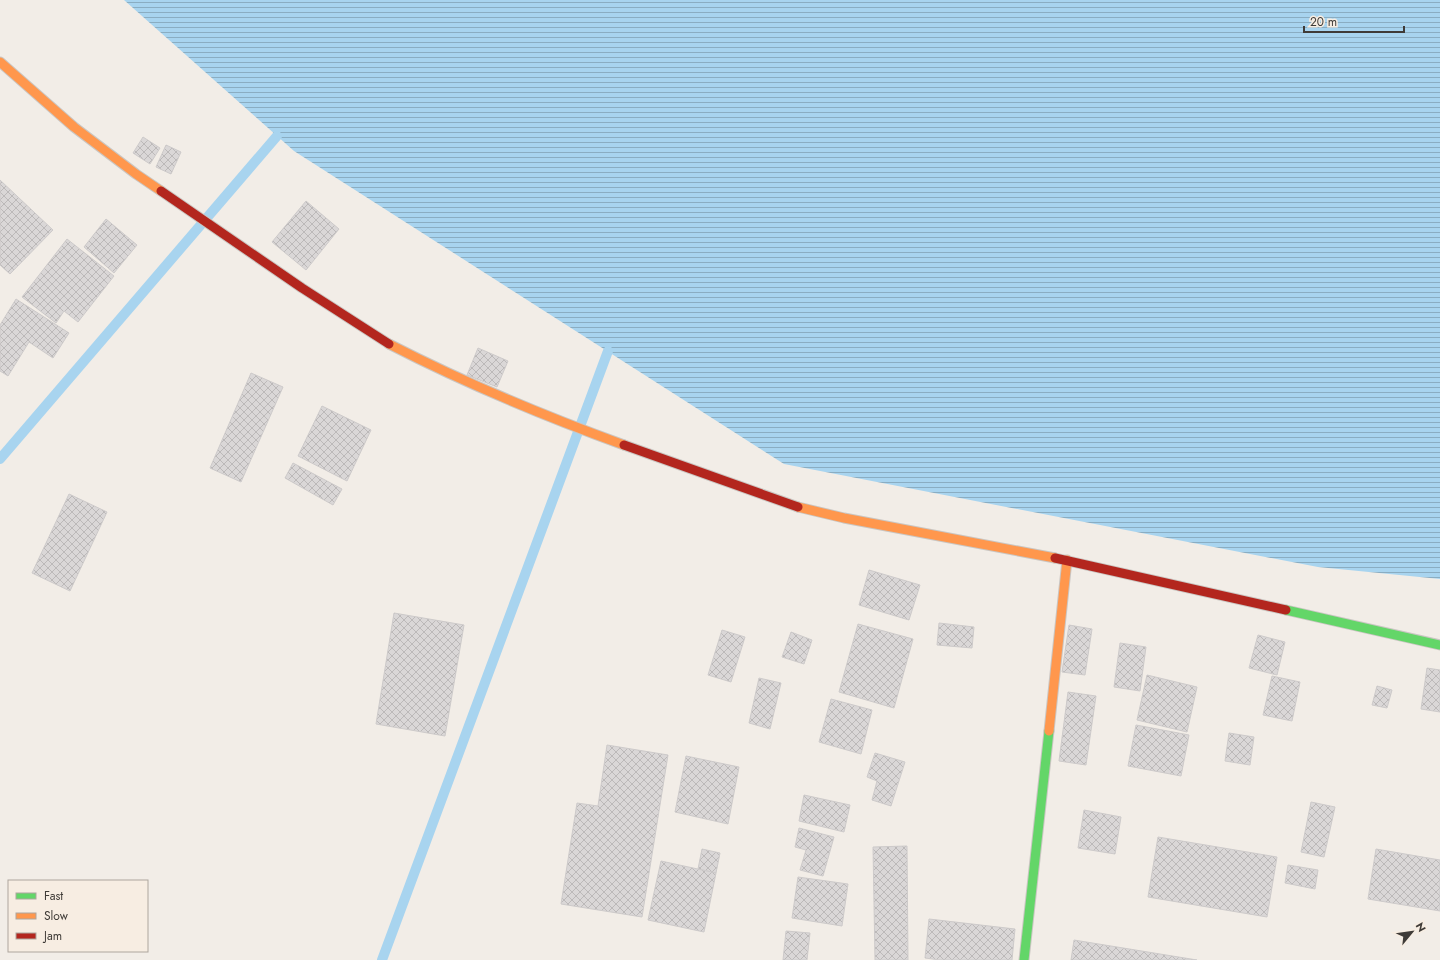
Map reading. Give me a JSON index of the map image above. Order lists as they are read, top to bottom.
{
  "legend": ["Fast", "Slow", "Jam"],
  "scale_bar": "20 m",
  "north": "top right"
}
